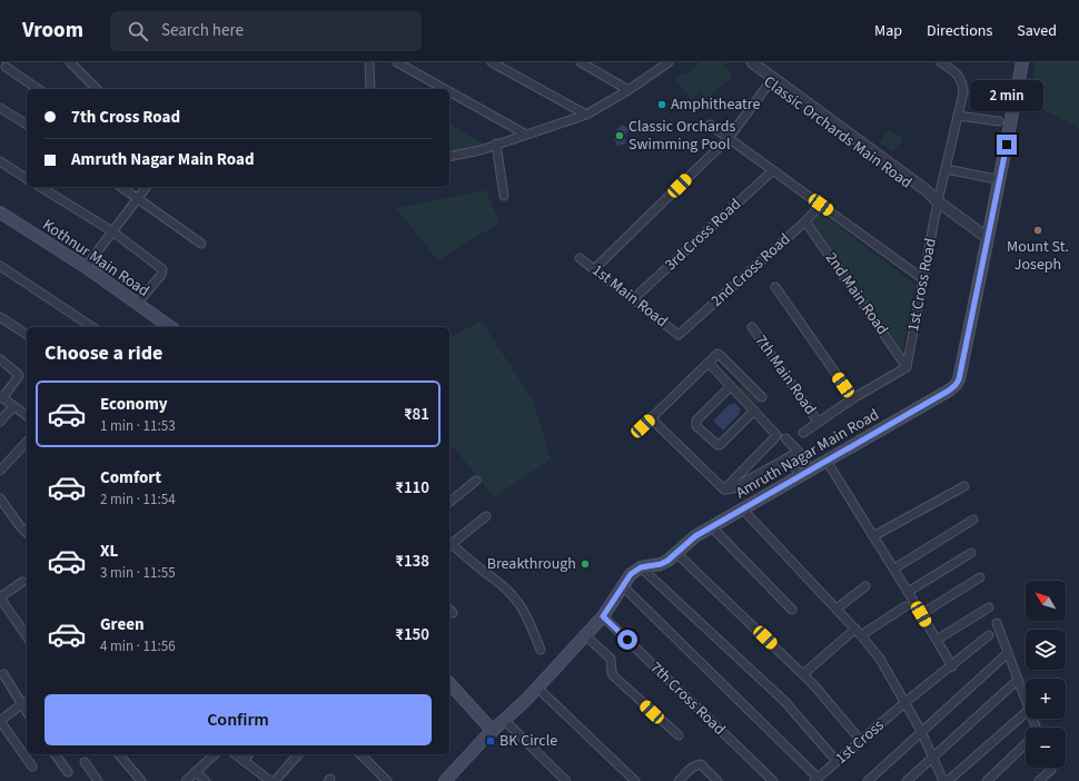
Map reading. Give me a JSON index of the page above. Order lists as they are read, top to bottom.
{
  "streets": {
    "main road": ["Kothnur Main Road", "Amruth Nagar Main Road"],
    "street": [
      "Classic Orchards Main Road",
      "3rd Cross Road",
      "2nd Cross Road",
      "1st Cross Road",
      "2nd Main Road",
      "1st Main Road",
      "7th Main Road",
      "7th Cross Road",
      "1st Cross"
    ]
  },
  "crossings": [
    ["Classic Orchards Main Road", "1st Cross Road"],
    ["Classic Orchards Main Road", "Amruth Nagar Main Road"],
    ["3rd Cross Road", "1st Main Road"],
    ["2nd Cross Road", "2nd Main Road"],
    ["2nd Cross Road", "1st Main Road"],
    ["1st Cross Road", "2nd Main Road"]
  ],
  "places": {
    "other": [
      "Amphitheatre",
      "Classic Orchards Swimming Pool",
      "Mount St. Joseph",
      "Breakthrough"
    ],
    "transit": ["BK Circle"]
  },
  "north": "top left",
  "page": {
    "header": "Vroom",
    "search": "Search here",
    "nav": ["Map", "Directions", "Saved"],
    "bubble": "2 min",
    "banner": ["7th Cross Road", "Amruth Nagar Main Road"],
    "heading": "Choose a ride",
    "list": [
      {
        "name": "Economy",
        "note": "1 min · 11:53",
        "value": "₹81"
      },
      {
        "name": "Comfort",
        "note": "2 min · 11:54",
        "value": "₹110"
      },
      {
        "name": "XL",
        "note": "3 min · 11:55",
        "value": "₹138"
      },
      {
        "name": "Green",
        "note": "4 min · 11:56",
        "value": "₹150"
      }
    ],
    "map_buttons": ["+", "−"],
    "buttons": "Confirm"
  }
}
